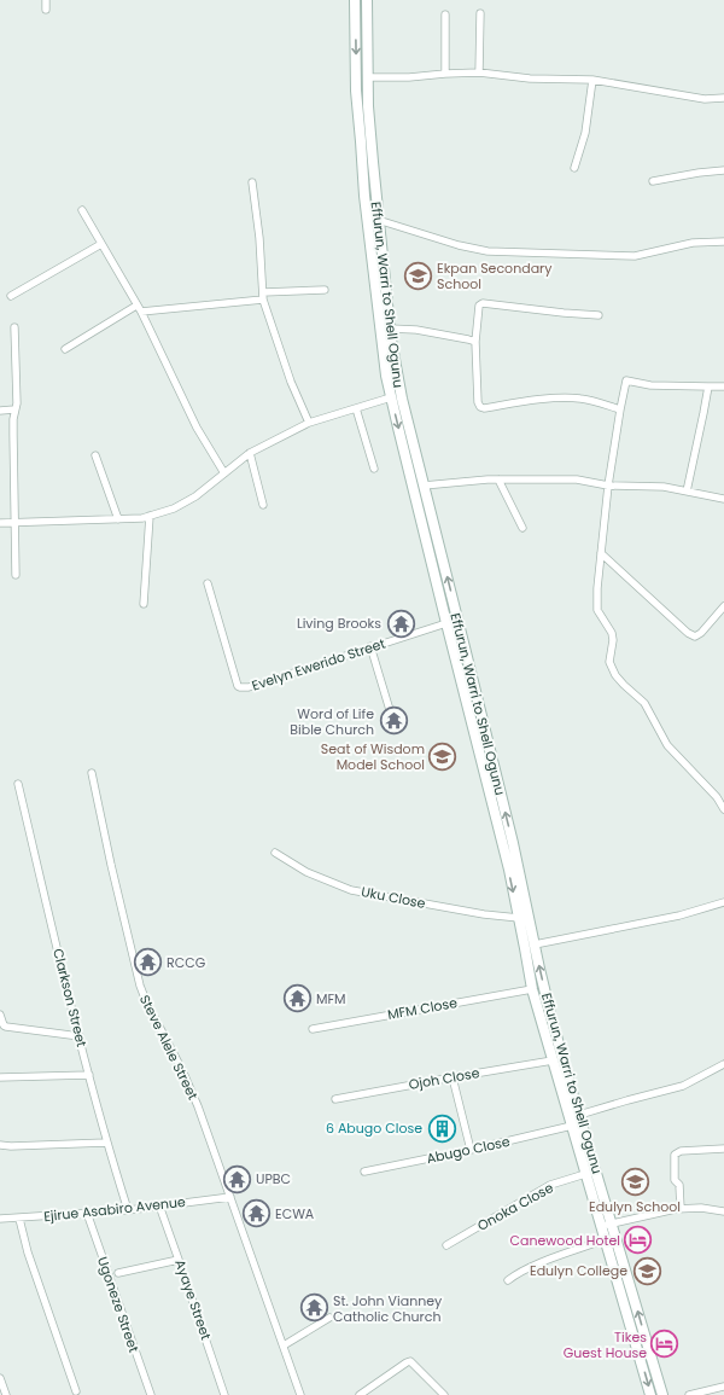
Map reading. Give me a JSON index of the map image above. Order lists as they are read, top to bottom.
{
  "streets": {
    "main road": ["Effurun, Warri to Shell Ogunu"],
    "street": [
      "Evelyn Ewerido Street",
      "Uku Close",
      "Clarkson Street",
      "MFM Close",
      "Steve Alele Street",
      "Ojoh Close",
      "Abugo Close",
      "Onoka Close",
      "Ejirue Asabiro Avenue",
      "Ayaye Street",
      "Ugoneze Street"
    ]
  },
  "crossings": [
    ["Effurun, Warri to Shell Ogunu", "Evelyn Ewerido Street"],
    ["Effurun, Warri to Shell Ogunu", "Uku Close"],
    ["Effurun, Warri to Shell Ogunu", "MFM Close"],
    ["Effurun, Warri to Shell Ogunu", "Ojoh Close"],
    ["Effurun, Warri to Shell Ogunu", "Abugo Close"],
    ["Effurun, Warri to Shell Ogunu", "Onoka Close"],
    ["Clarkson Street", "Ejirue Asabiro Avenue"],
    ["Steve Alele Street", "Ejirue Asabiro Avenue"],
    ["Ejirue Asabiro Avenue", "Ayaye Street"],
    ["Ejirue Asabiro Avenue", "Ugoneze Street"]
  ],
  "places": {
    "school or university": [
      "Ekpan Secondary School",
      "Seat of Wisdom Model School",
      "Edulyn School",
      "Edulyn College"
    ],
    "temple": [
      "Living Brooks",
      "Word of Life Bible Church",
      "RCCG",
      "MFM",
      "UPBC",
      "ECWA",
      "St. John Vianney Catholic Church"
    ],
    "building": ["6 Abugo Close"],
    "hotel": ["Canewood Hotel", "Tikes Guest House"]
  }
}
